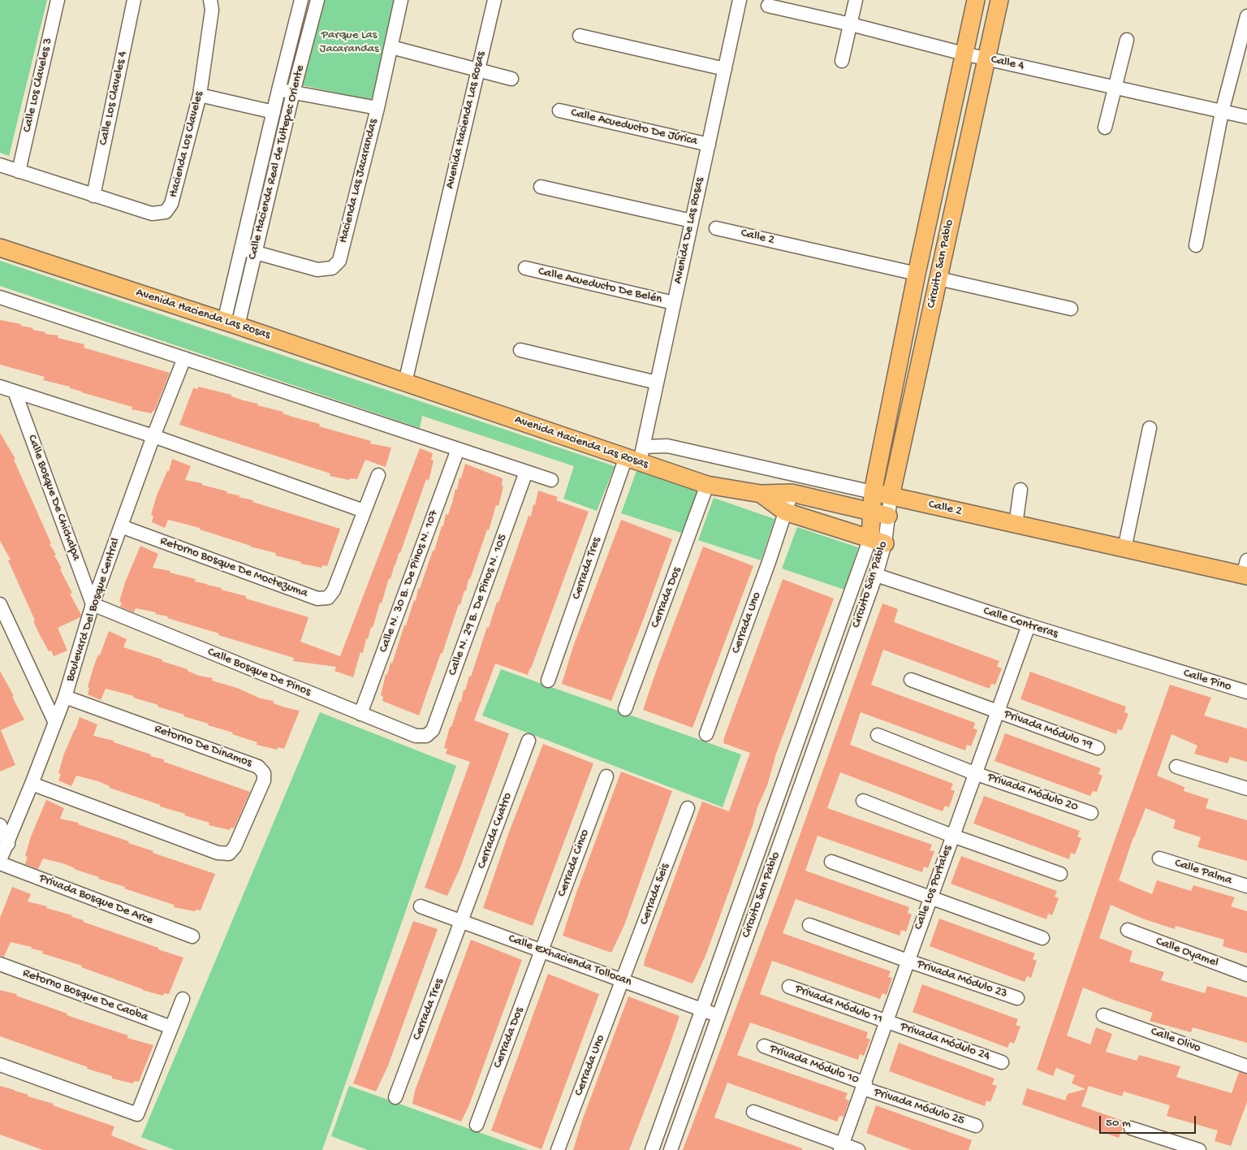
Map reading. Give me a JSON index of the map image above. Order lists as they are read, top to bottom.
{
  "streets": {
    "main road": ["Avenida Hacienda Las Rosas", "Calle 2", "Circuito San Pablo"],
    "street": [
      "Calle 4",
      "Calle Los Claveles 3",
      "Calle Los Claveles 4",
      "Calle Acueducto De Júrica",
      "Hacienda Los Claveles",
      "Calle Hacienda Real de Tultepec Oriente",
      "Hacienda Las Jacarandas",
      "Avenida De Las Rosas",
      "Calle Acueducto De Belén",
      "Calle Bosque De Chichalpa",
      "Retorno Bosque De Moctezuma",
      "Cerrada Tres",
      "Calle N. 30 B. De Pinos N. 107",
      "Cerrada Dos",
      "Calle N. 29 B. De Pinos N. 105",
      "Boulevard Del Bosque Central",
      "Cerrada Uno",
      "Calle Contreras",
      "Calle Bosque De Pinos",
      "Calle Pino",
      "Privada Módulo 19",
      "Retorno De Dinamos",
      "Privada Módulo 20",
      "Cerrada Cuatro",
      "Cerrada Cinco",
      "Calle Palma",
      "Calle Los Portales",
      "Cerrada Seis",
      "Privada Bosque De Arce",
      "Calle Oyamel",
      "Calle Exhacienda Tollocan",
      "Privada Módulo 23",
      "Retorno Bosque De Caoba",
      "Privada Módulo 11",
      "Calle Olivo",
      "Privada Módulo 24",
      "Privada Módulo 10",
      "Privada Módulo 25"
    ]
  },
  "crossings": [
    ["Calle 4", "Circuito San Pablo"],
    ["Calle Los Claveles 3", "Hacienda Los Claveles"],
    ["Calle Los Claveles 4", "Hacienda Los Claveles"],
    ["Avenida Hacienda Las Rosas", "Calle Hacienda Real de Tultepec Oriente"],
    ["Avenida Hacienda Las Rosas", "Avenida De Las Rosas"],
    ["Avenida Hacienda Las Rosas", "Calle 2"],
    ["Avenida Hacienda Las Rosas", "Circuito San Pablo"],
    ["Avenida Hacienda Las Rosas", "Cerrada Tres"],
    ["Avenida Hacienda Las Rosas", "Cerrada Dos"],
    ["Avenida Hacienda Las Rosas", "Cerrada Uno"],
    ["Calle Acueducto De Júrica", "Avenida De Las Rosas"],
    ["Calle Hacienda Real de Tultepec Oriente", "Hacienda Las Jacarandas"],
    ["Avenida De Las Rosas", "Calle 2"],
    ["Avenida De Las Rosas", "Calle Acueducto De Belén"],
    ["Avenida De Las Rosas", "Cerrada Tres"],
    ["Calle 2", "Circuito San Pablo"],
    ["Calle 2", "Cerrada Tres"],
    ["Circuito San Pablo", "Calle Contreras"],
    ["Circuito San Pablo", "Calle Exhacienda Tollocan"],
    ["Calle Bosque De Chichalpa", "Boulevard Del Bosque Central"],
    ["Calle Bosque De Chichalpa", "Calle Bosque De Pinos"],
    ["Retorno Bosque De Moctezuma", "Boulevard Del Bosque Central"],
    ["Cerrada Tres", "Cerrada Cuatro"],
    ["Cerrada Tres", "Calle Exhacienda Tollocan"],
    ["Calle N. 30 B. De Pinos N. 107", "Calle Bosque De Pinos"],
    ["Cerrada Dos", "Cerrada Cinco"],
    ["Cerrada Dos", "Calle Exhacienda Tollocan"],
    ["Calle N. 29 B. De Pinos N. 105", "Calle Bosque De Pinos"],
    ["Boulevard Del Bosque Central", "Calle Bosque De Pinos"],
    ["Boulevard Del Bosque Central", "Retorno De Dinamos"],
    ["Cerrada Uno", "Cerrada Seis"],
    ["Cerrada Uno", "Calle Exhacienda Tollocan"],
    ["Calle Contreras", "Calle Pino"],
    ["Calle Contreras", "Calle Los Portales"],
    ["Privada Módulo 19", "Calle Los Portales"],
    ["Privada Módulo 20", "Calle Los Portales"],
    ["Cerrada Cuatro", "Calle Exhacienda Tollocan"],
    ["Cerrada Cinco", "Calle Exhacienda Tollocan"],
    ["Calle Los Portales", "Privada Módulo 23"],
    ["Calle Los Portales", "Privada Módulo 11"],
    ["Calle Los Portales", "Privada Módulo 24"],
    ["Calle Los Portales", "Privada Módulo 10"],
    ["Calle Los Portales", "Privada Módulo 25"],
    ["Cerrada Seis", "Calle Exhacienda Tollocan"],
    ["Privada Módulo 11", "Privada Módulo 24"],
    ["Privada Módulo 10", "Privada Módulo 25"]
  ],
  "parks": ["Parque Las Jacarandas"],
  "scale_bar": "50 m"
}
